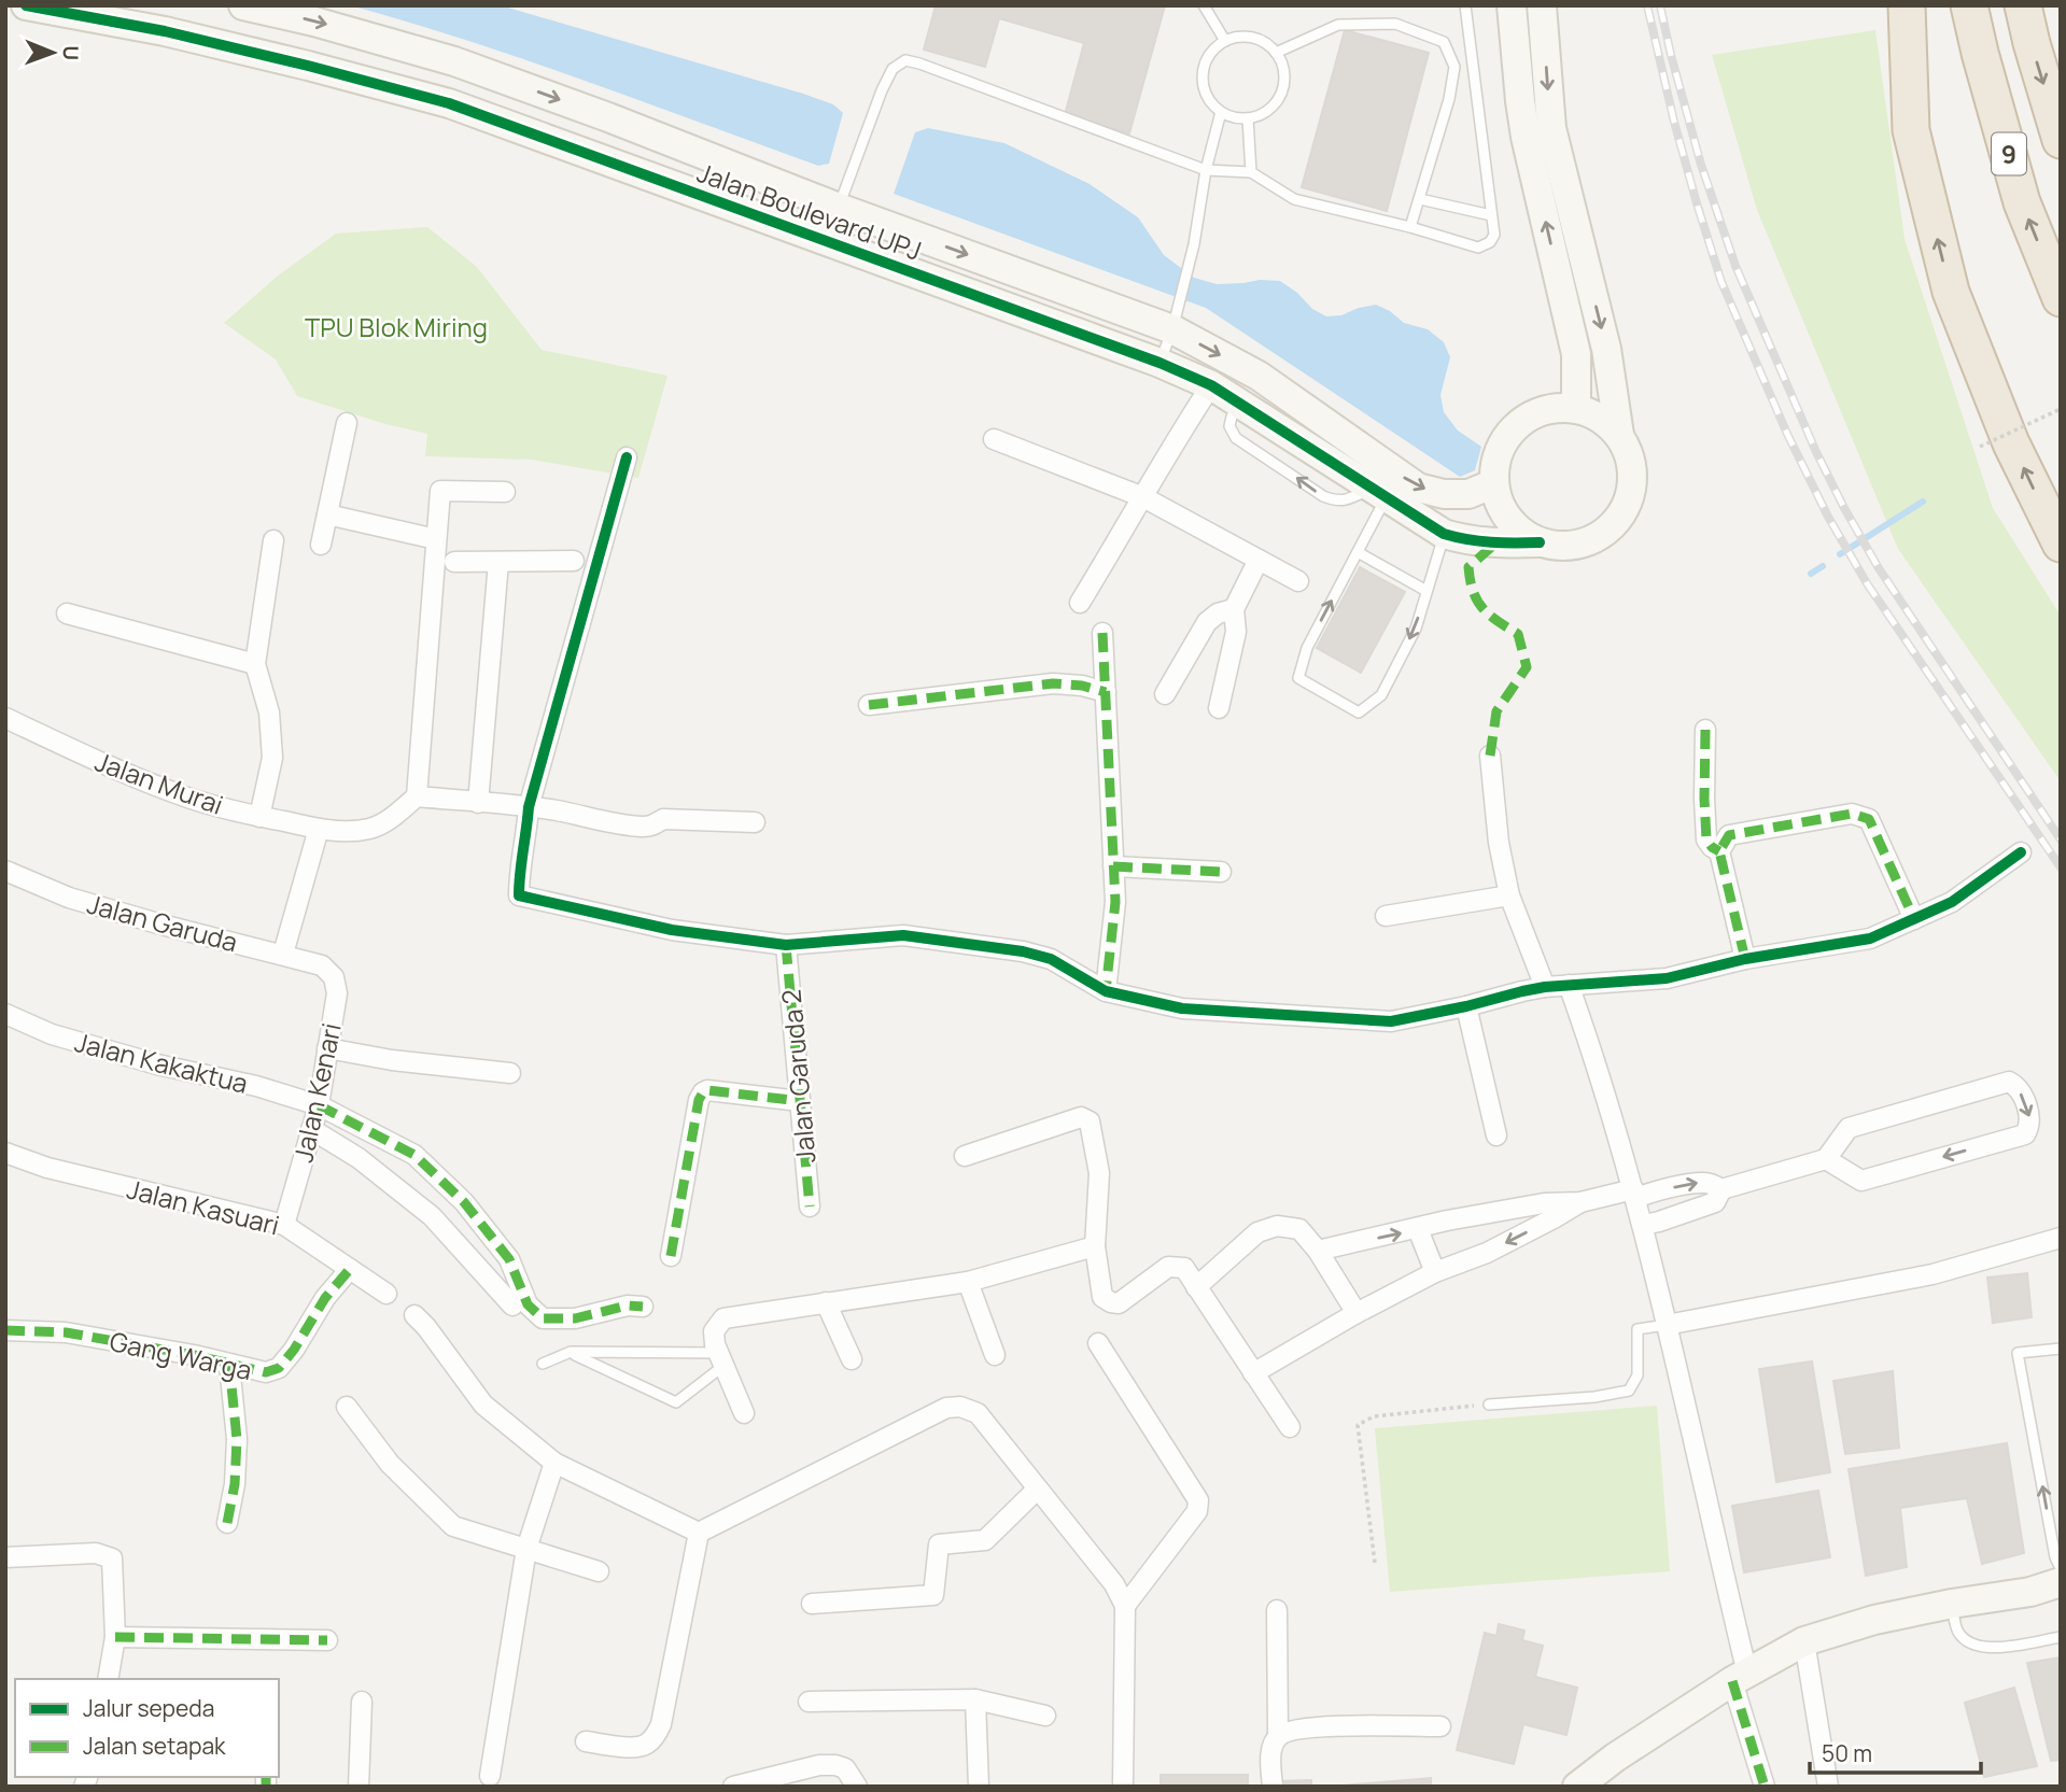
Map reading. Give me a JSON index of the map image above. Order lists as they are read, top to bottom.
{
  "streets": {
    "highway": ["9"],
    "street": [
      "Jalan Boulevard UPJ",
      "Jalan Murai",
      "Jalan Garuda",
      "Jalan Kakaktua",
      "Jalan Garuda 2",
      "Jalan Kenari",
      "Jalan Kasuari",
      "Gang Warga"
    ]
  },
  "crossings": [
    ["Jalan Garuda", "Jalan Kenari"],
    ["Jalan Kakaktua", "Jalan Kenari"],
    ["Jalan Kenari", "Jalan Kasuari"],
    ["Jalan Kasuari", "Gang Warga"]
  ],
  "parks": ["TPU Blok Miring"],
  "legend": ["Jalur sepeda", "Jalan setapak"],
  "scale_bar": "50 m",
  "north": "right"
}
